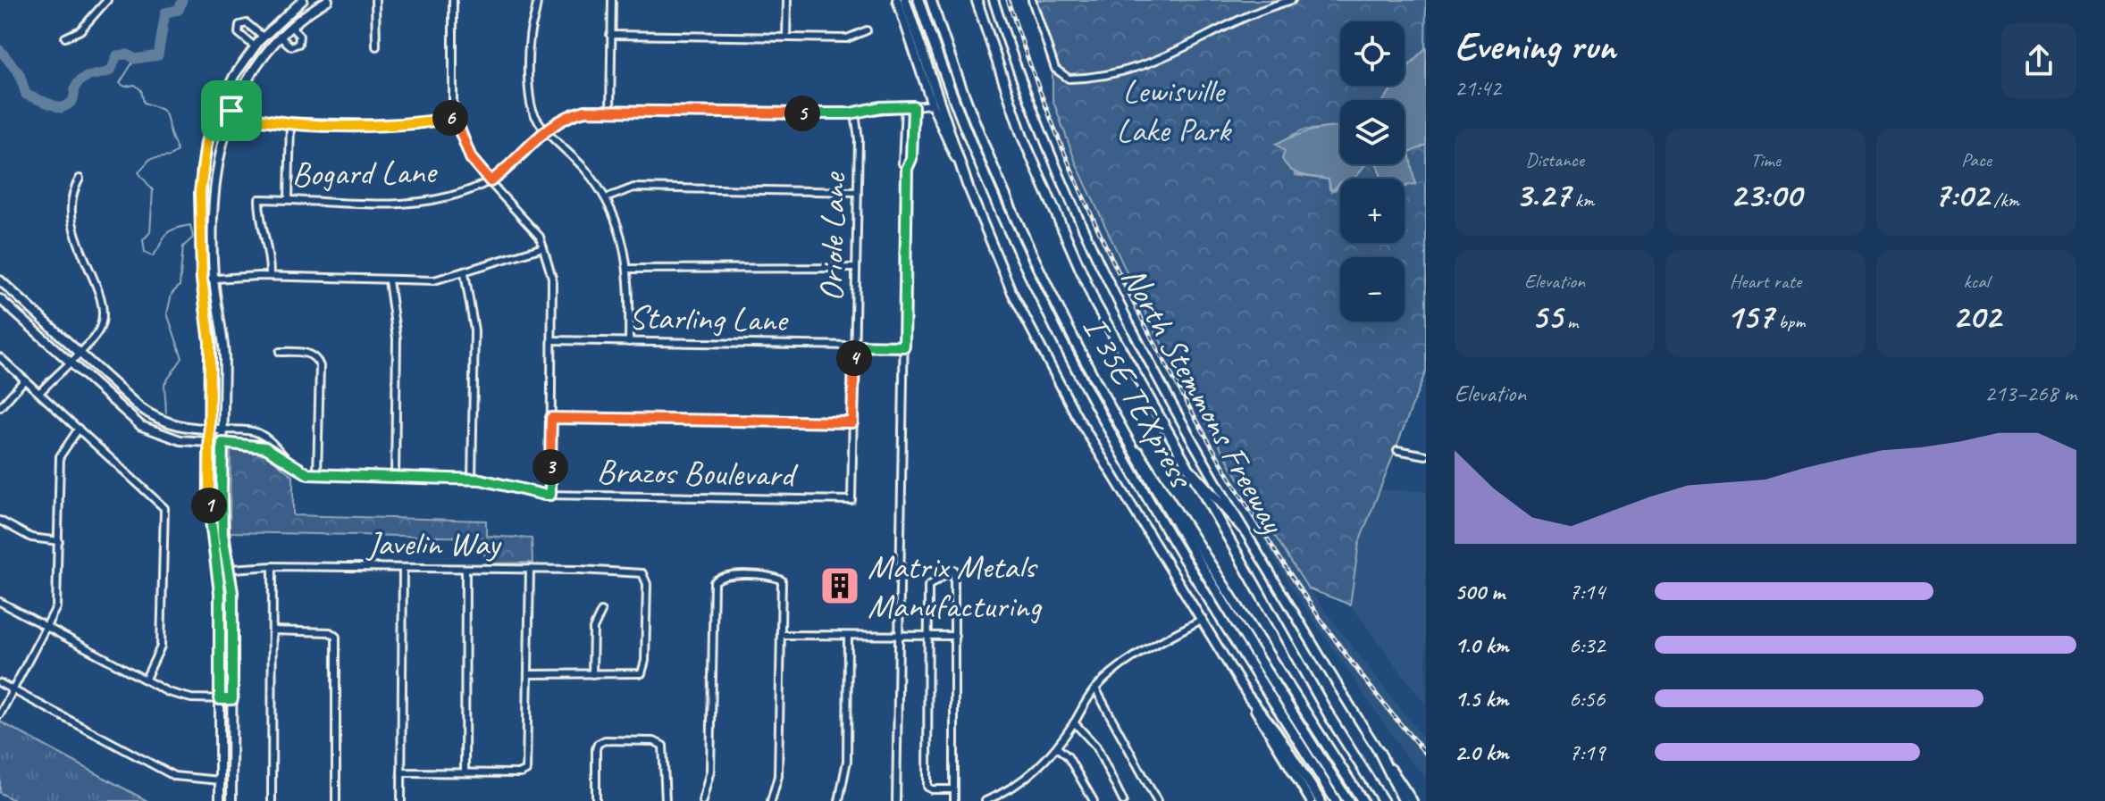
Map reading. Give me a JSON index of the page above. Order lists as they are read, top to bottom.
{
  "streets": {
    "highway": ["North Stemmons Freeway", "I 35E TEXpress"],
    "main road": ["Brazos Boulevard"],
    "street": [
      "Bogard Lane",
      "Oriole Lane",
      "Starling Lane",
      "Javelin Way"
    ]
  },
  "crossings": [
    ["Bogard Lane", "Oriole Lane"],
    ["Oriole Lane", "Starling Lane"],
    ["Oriole Lane", "Brazos Boulevard"]
  ],
  "parks": ["Lewisville Lake Park"],
  "places": {
    "building": ["Matrix Metals Manufacturing"]
  },
  "page": {
    "heading": ["Evening run", "21:42"],
    "map_buttons": ["+", "−"],
    "pins": [
      "5",
      "6",
      "4",
      "3",
      "1"
    ],
    "stats": [
      ["Distance", "3.27 km"],
      ["Time", "23:00"],
      ["Pace", "7:02 /km"],
      ["Elevation", "55 m"],
      ["Heart rate", "157 bpm"],
      ["kcal", "202"]
    ],
    "chart": ["Elevation", "213–268 m"],
    "list": [
      {
        "name": "500 m",
        "note": "7:14"
      },
      {
        "name": "1.0 km",
        "note": "6:32"
      },
      {
        "name": "1.5 km",
        "note": "6:56"
      },
      {
        "name": "2.0 km",
        "note": "7:19"
      }
    ]
  }
}
